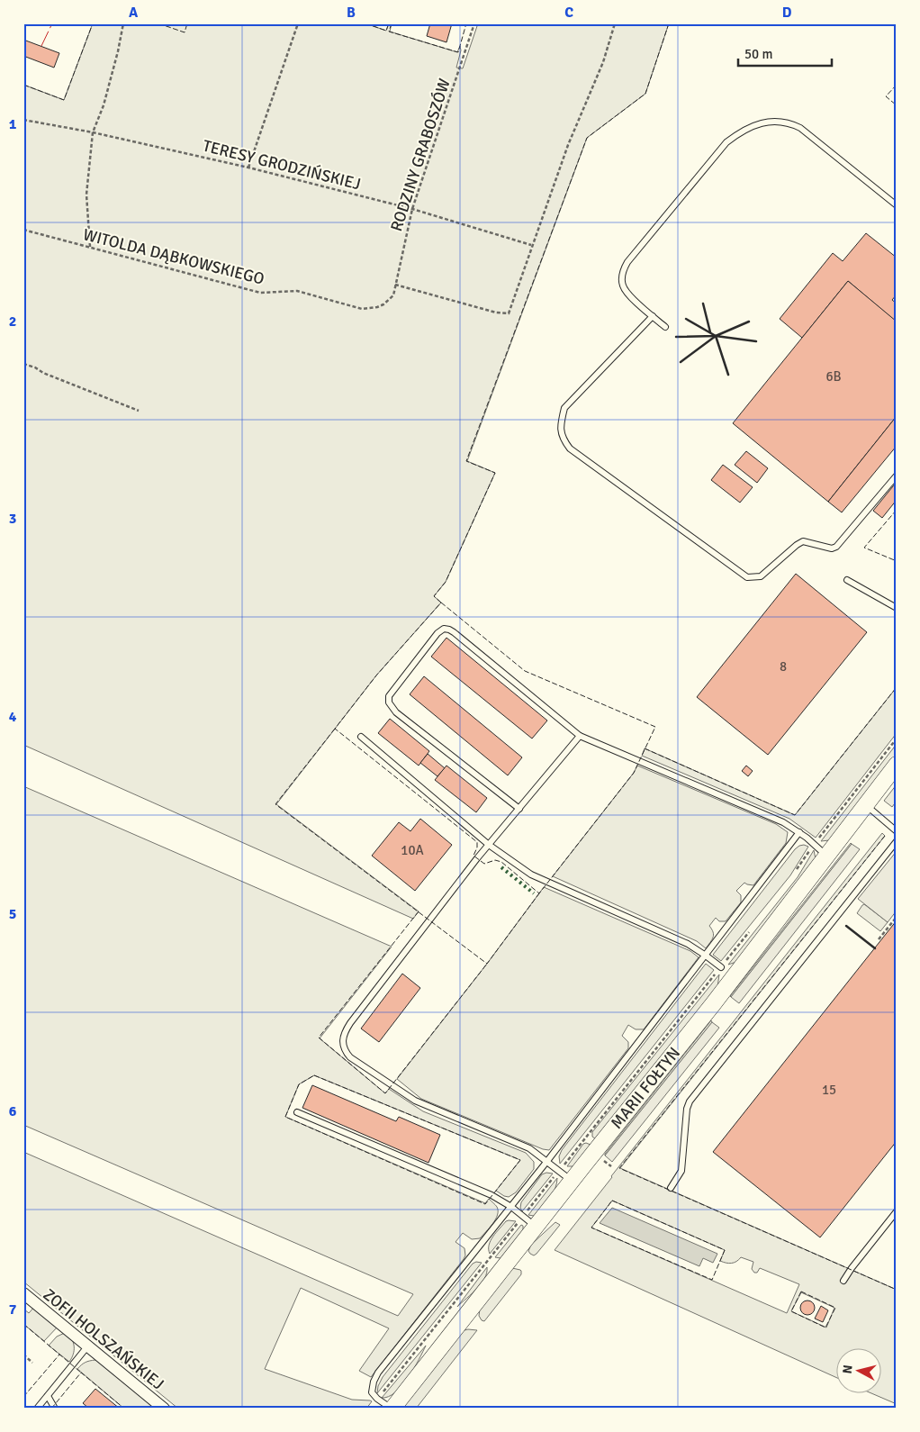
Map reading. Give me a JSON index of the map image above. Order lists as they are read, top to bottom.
{
  "streets": {
    "street": ["MARII FOŁTYN", "ZOFII HOLSZAŃSKIEJ"],
    "path": ["RODZINY GRABOSZÓW", "TERESY GRODZIŃSKIEJ", "WITOLDA DĄBKOWSKIEGO"]
  },
  "crossings": [
    ["RODZINY GRABOSZÓW", "TERESY GRODZIŃSKIEJ"],
    ["RODZINY GRABOSZÓW", "WITOLDA DĄBKOWSKIEGO"]
  ],
  "house_numbers": [
    "6B",
    "8",
    "10A",
    "15"
  ],
  "scale_bar": "50 m",
  "north": "left",
  "grid": {
    "columns": [
      "A",
      "B",
      "C",
      "D"
    ],
    "rows": [
      "1",
      "2",
      "3",
      "4",
      "5",
      "6",
      "7"
    ]
  }
}
